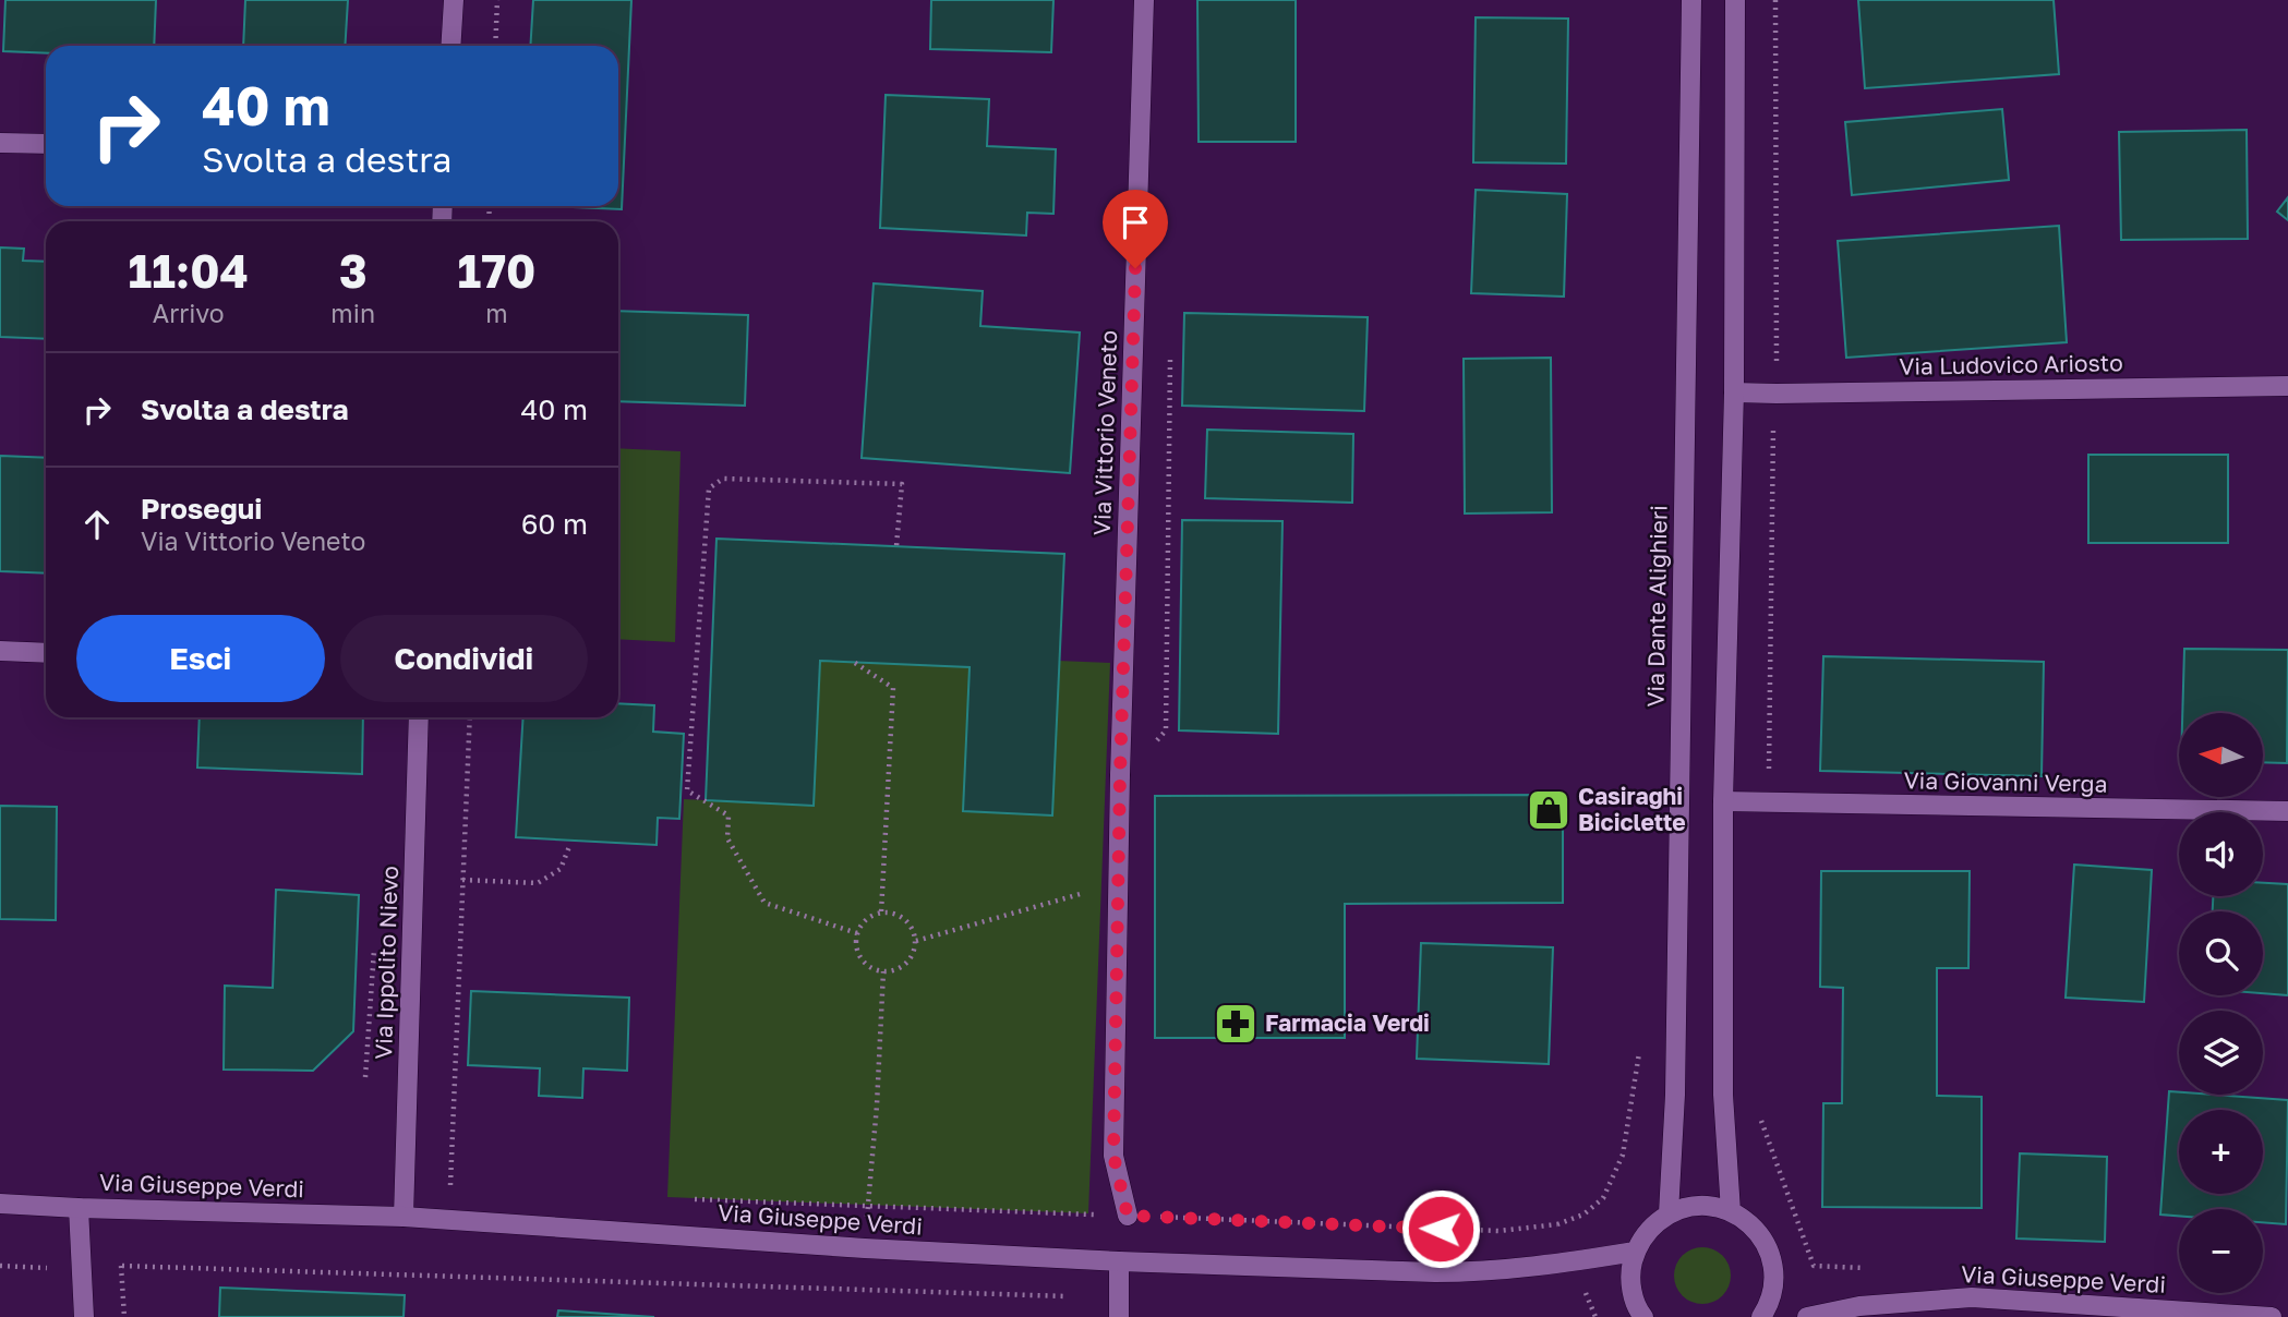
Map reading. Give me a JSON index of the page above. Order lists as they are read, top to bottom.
{
  "streets": {
    "street": [
      "Via Ludovico Ariosto",
      "Via Vittorio Veneto",
      "Via Dante Alighieri",
      "Via Giovanni Verga",
      "Via Ippolito Nievo",
      "Via Giuseppe Verdi"
    ]
  },
  "crossings": [
    ["Via Ippolito Nievo", "Via Giuseppe Verdi"]
  ],
  "places": {
    "shop": ["Casiraghi Biciclette"],
    "pharmacy": ["Farmacia Verdi"]
  },
  "north": "left",
  "page": {
    "turn": ["40 m", "Svolta a destra"],
    "eta": [
      "11:04",
      "Arrivo",
      "3",
      "min",
      "170",
      "m"
    ],
    "list": [
      {
        "name": "Svolta a destra",
        "value": "40 m"
      },
      {
        "name": "Prosegui",
        "note": "Via Vittorio Veneto",
        "value": "60 m"
      }
    ],
    "buttons": ["Esci", "Condividi"],
    "map_buttons": ["+", "−"]
  }
}
